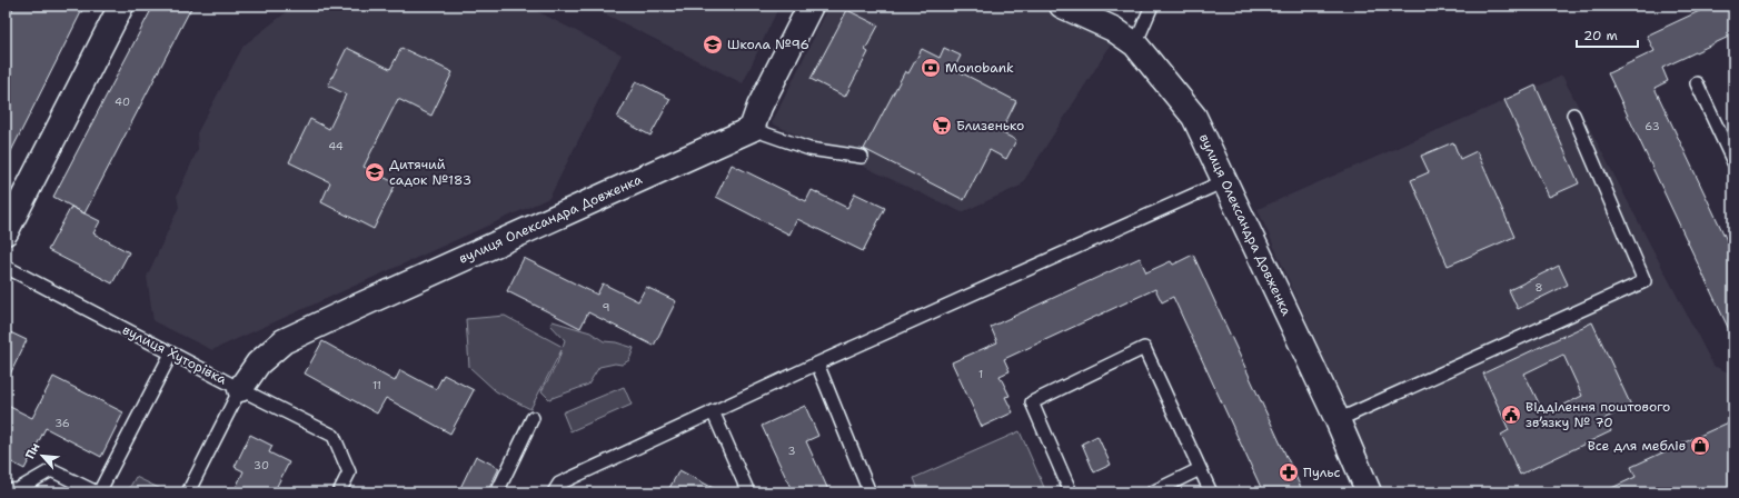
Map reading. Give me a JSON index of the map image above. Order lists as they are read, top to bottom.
{
  "streets": {
    "street": ["вулиця Олександра Довженка"],
    "lane": ["вулиця Хуторівка"]
  },
  "crossings": [
    ["вулиця Олександра Довженка", "вулиця Хуторівка"]
  ],
  "places": {
    "school or university": ["Школа №96", "Дитячий садок №183"],
    "bank": ["Monobank"],
    "supermarket": ["Близенько"],
    "public building": ["Відділення поштового зв’язку № 70"],
    "shop": ["Все для меблів"],
    "pharmacy": ["Пульс"]
  },
  "house_numbers": [
    "40",
    "63",
    "44",
    "8",
    "9",
    "1",
    "11",
    "36",
    "3",
    "30"
  ],
  "scale_bar": "20 m",
  "north": "top left"
}
